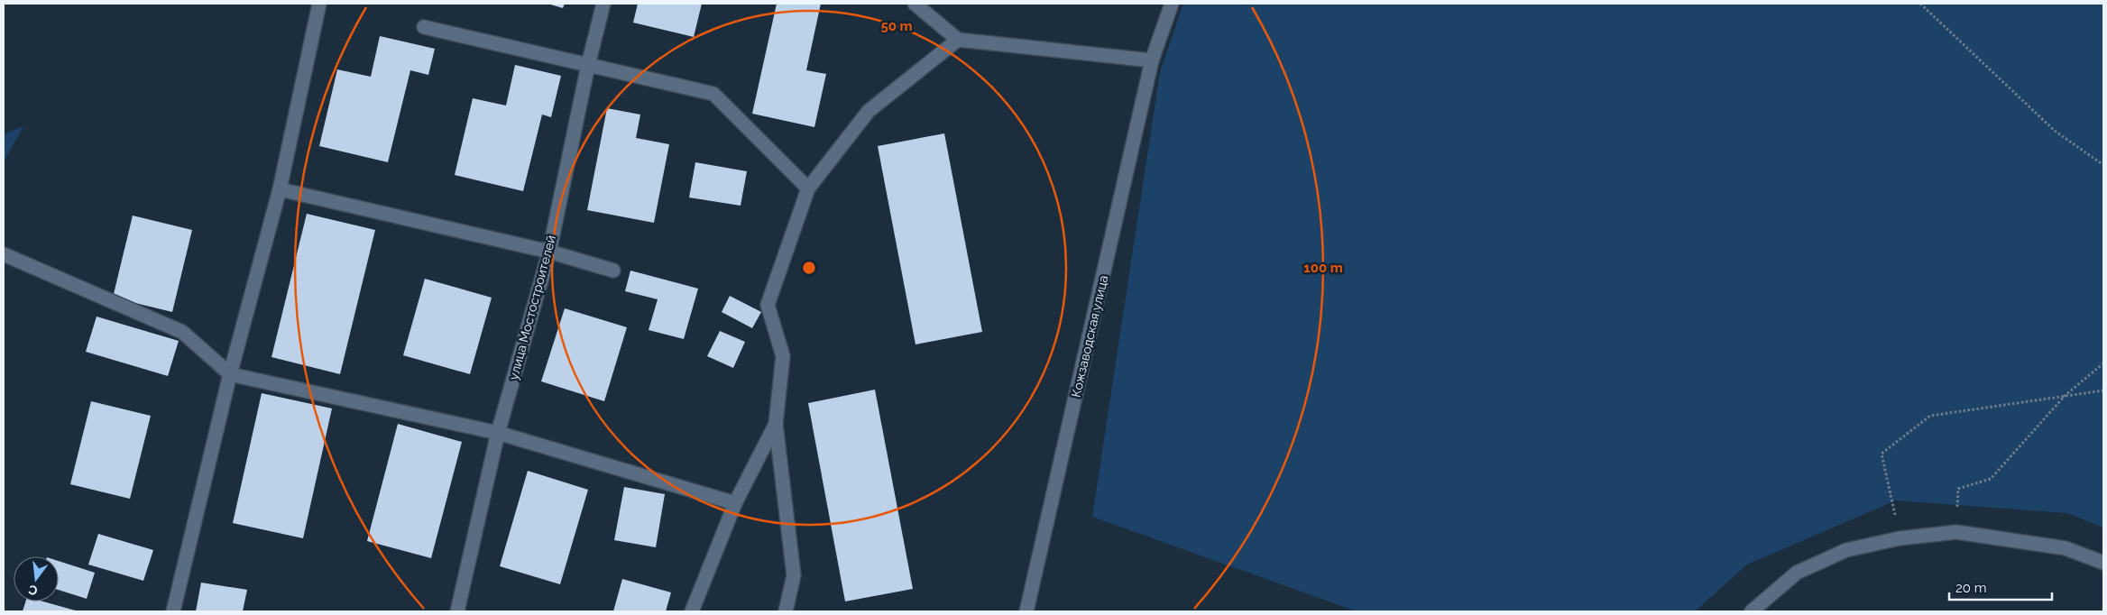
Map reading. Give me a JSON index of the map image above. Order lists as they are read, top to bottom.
{
  "streets": {
    "street": ["улица Мостостроителей", "Кожзаводская улица"]
  },
  "scale_bar": "20 m",
  "north": "bottom",
  "rings": ["50 m", "100 m"]
}
